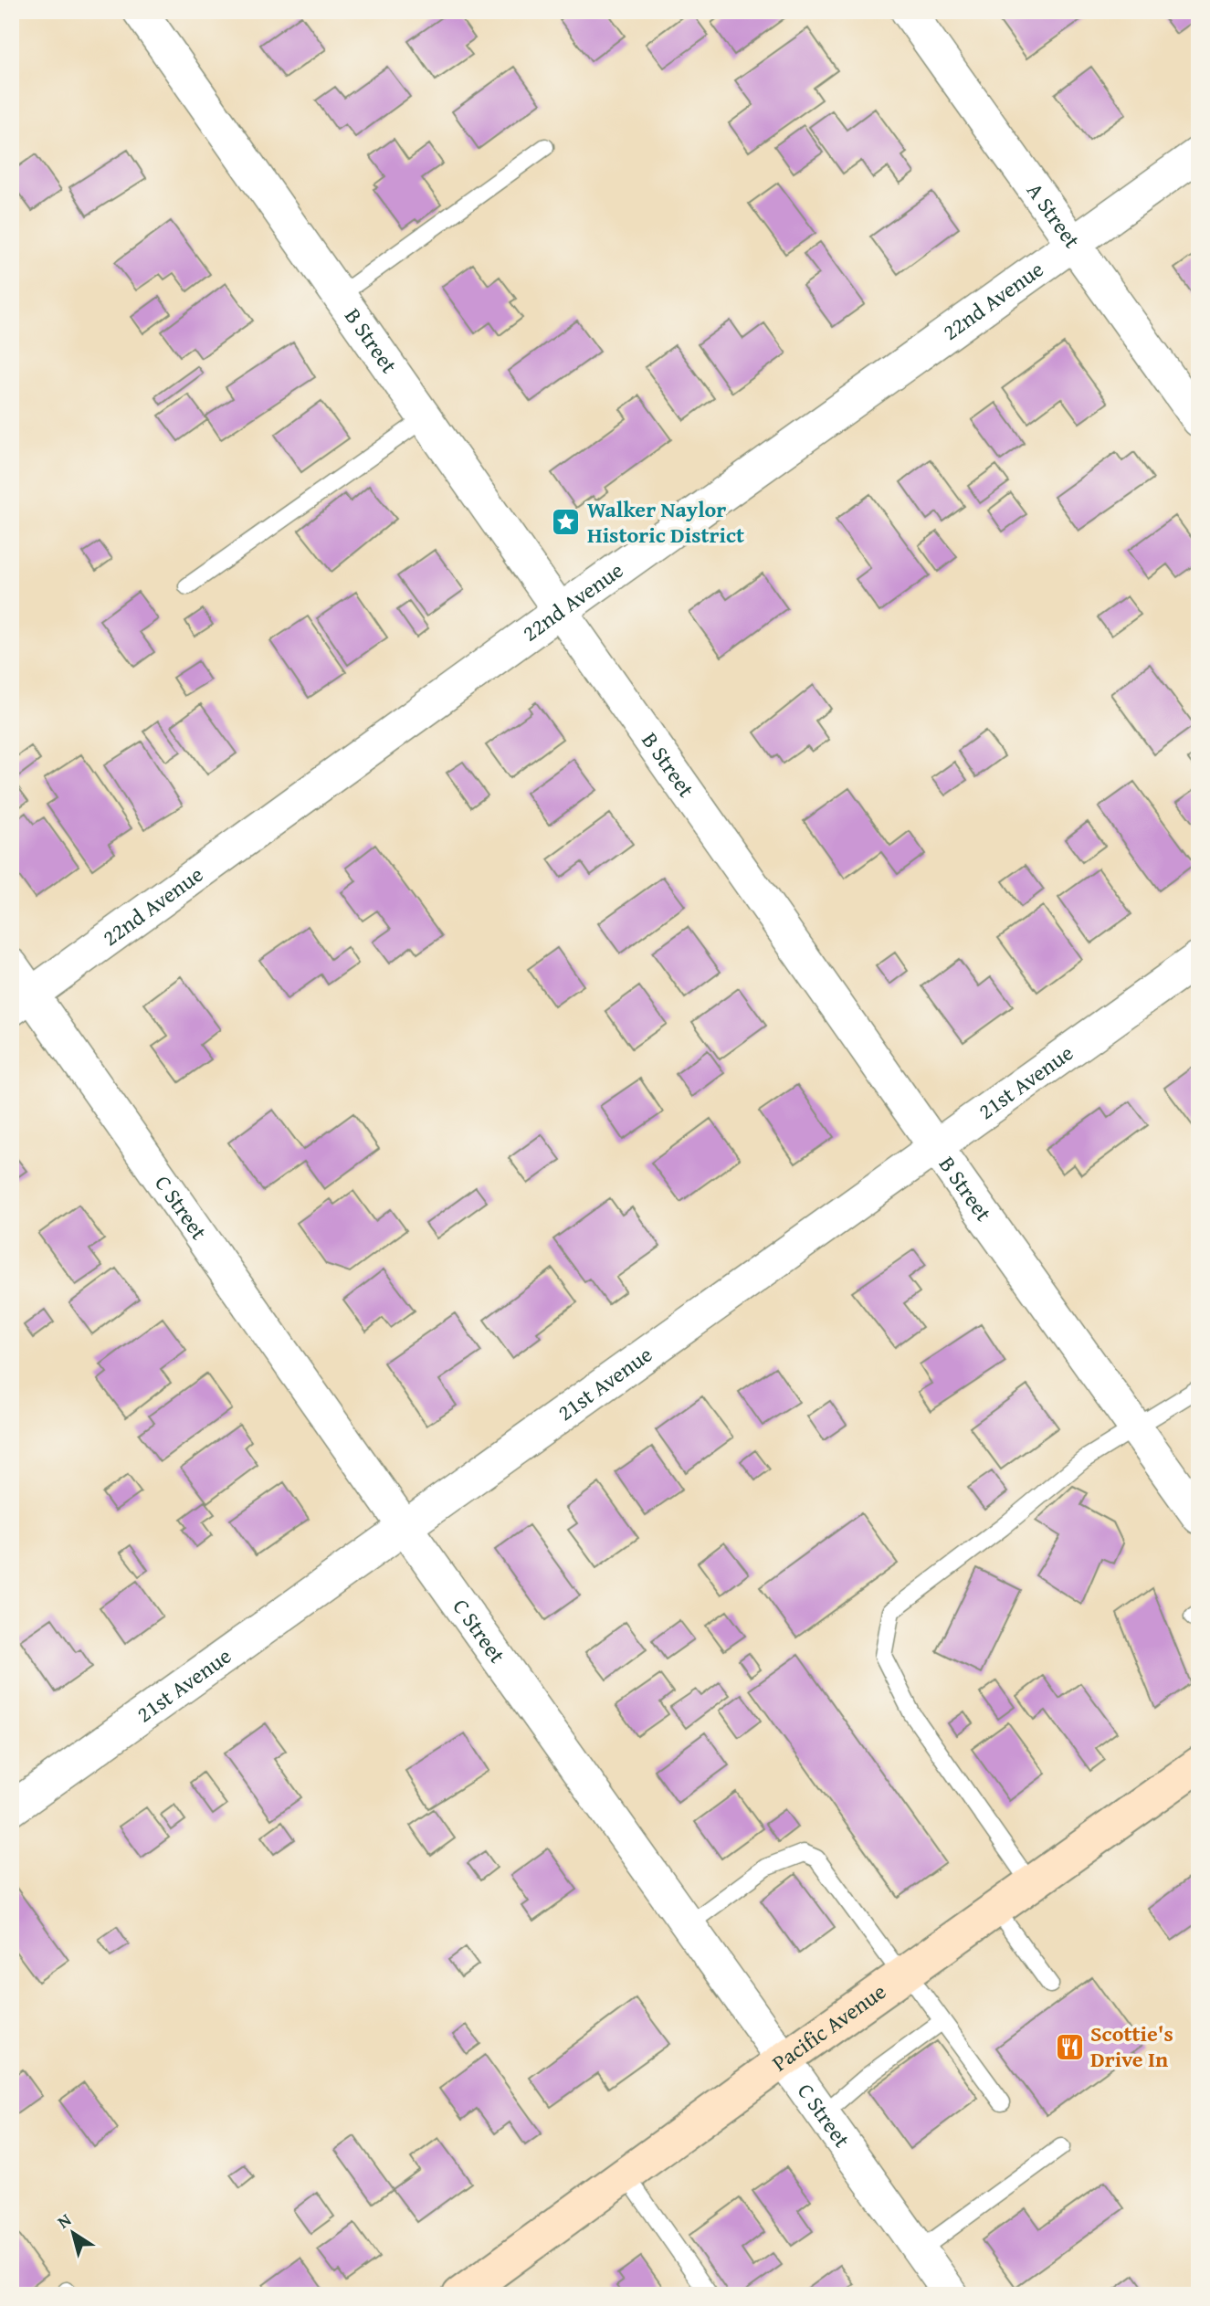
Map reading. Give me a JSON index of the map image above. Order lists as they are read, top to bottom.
{
  "streets": {
    "main road": ["Pacific Avenue"],
    "street": [
      "A Street",
      "22nd Avenue",
      "B Street",
      "21st Avenue",
      "C Street"
    ]
  },
  "crossings": [
    ["A Street", "22nd Avenue"],
    ["22nd Avenue", "B Street"],
    ["22nd Avenue", "C Street"],
    ["B Street", "21st Avenue"],
    ["21st Avenue", "C Street"],
    ["C Street", "Pacific Avenue"]
  ],
  "places": {
    "place": ["Walker Naylor Historic District"],
    "restaurant": ["Scottie's Drive In"]
  },
  "north": "top left"
}
